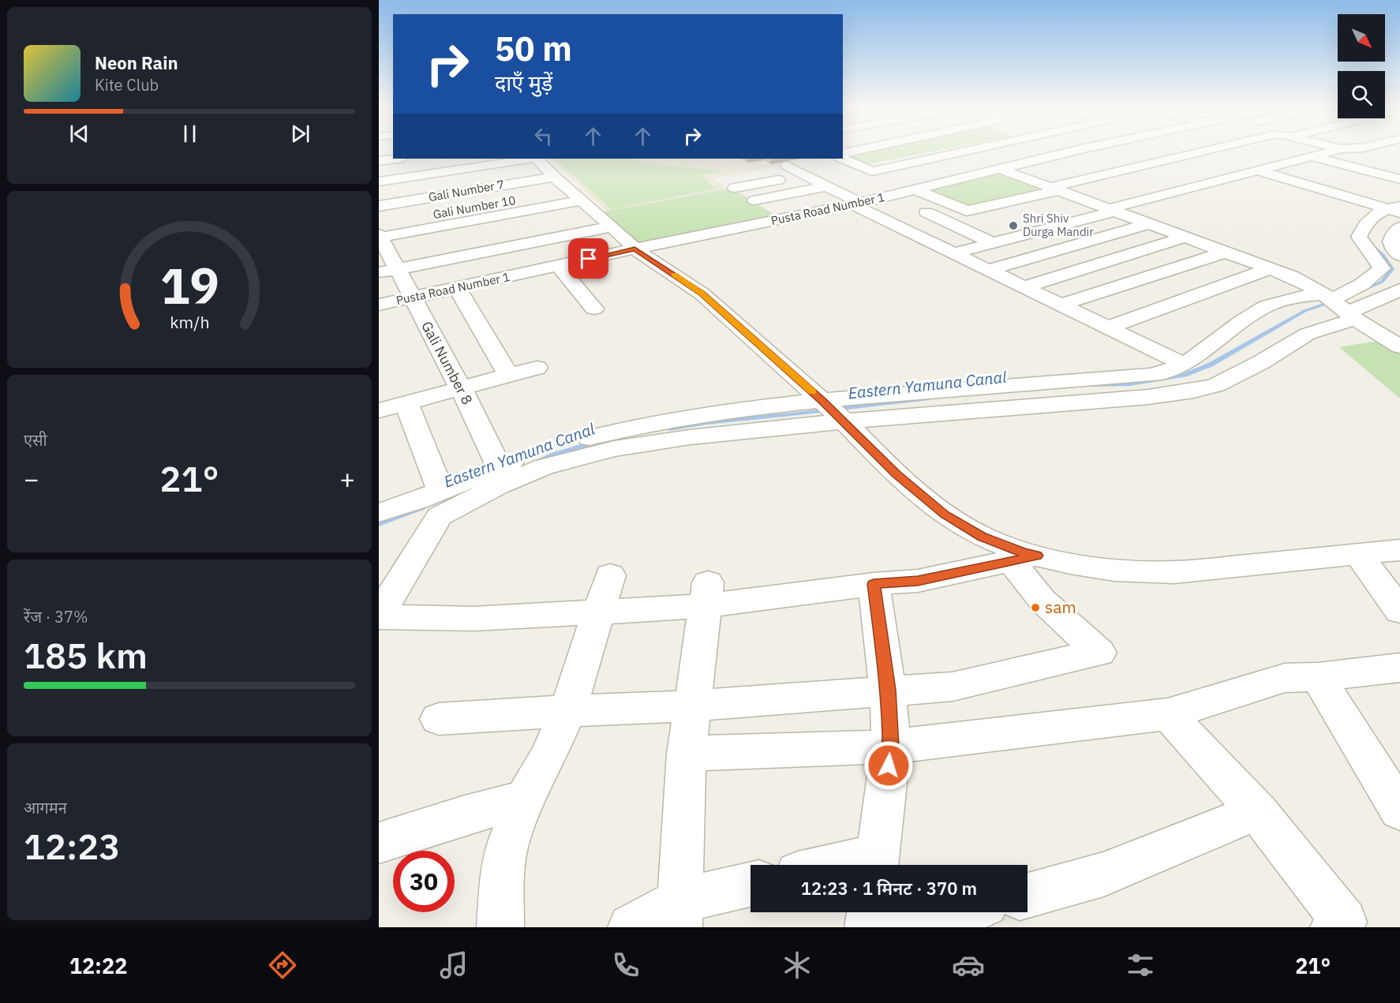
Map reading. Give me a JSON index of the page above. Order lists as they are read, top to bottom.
{
  "streets": {
    "street": ["Gali Number 7", "Pusta Road Number 1", "Gali Number 8"]
  },
  "crossings": [
    ["Pusta Road Number 1", "Gali Number 8"]
  ],
  "water": ["Eastern Yamuna Canal"],
  "places": ["Shri Shiv Durga Mandir", "sam"],
  "north": "bottom right",
  "page": {
    "turn": ["50 m", "दाएँ मुड़ें"],
    "song": ["Neon Rain", "Kite Club"],
    "tile": [
      "एसी",
      ["रेंज · 37%", "185 km"],
      ["आगमन", "12:23"]
    ],
    "heat": ["−", "21°", "+"],
    "limit": "30",
    "trip": "12:23 · 1 मिनट · 370 m",
    "tabs": ["12:22", "21°"],
    "gauge": ["19", "km/h"]
  }
}
